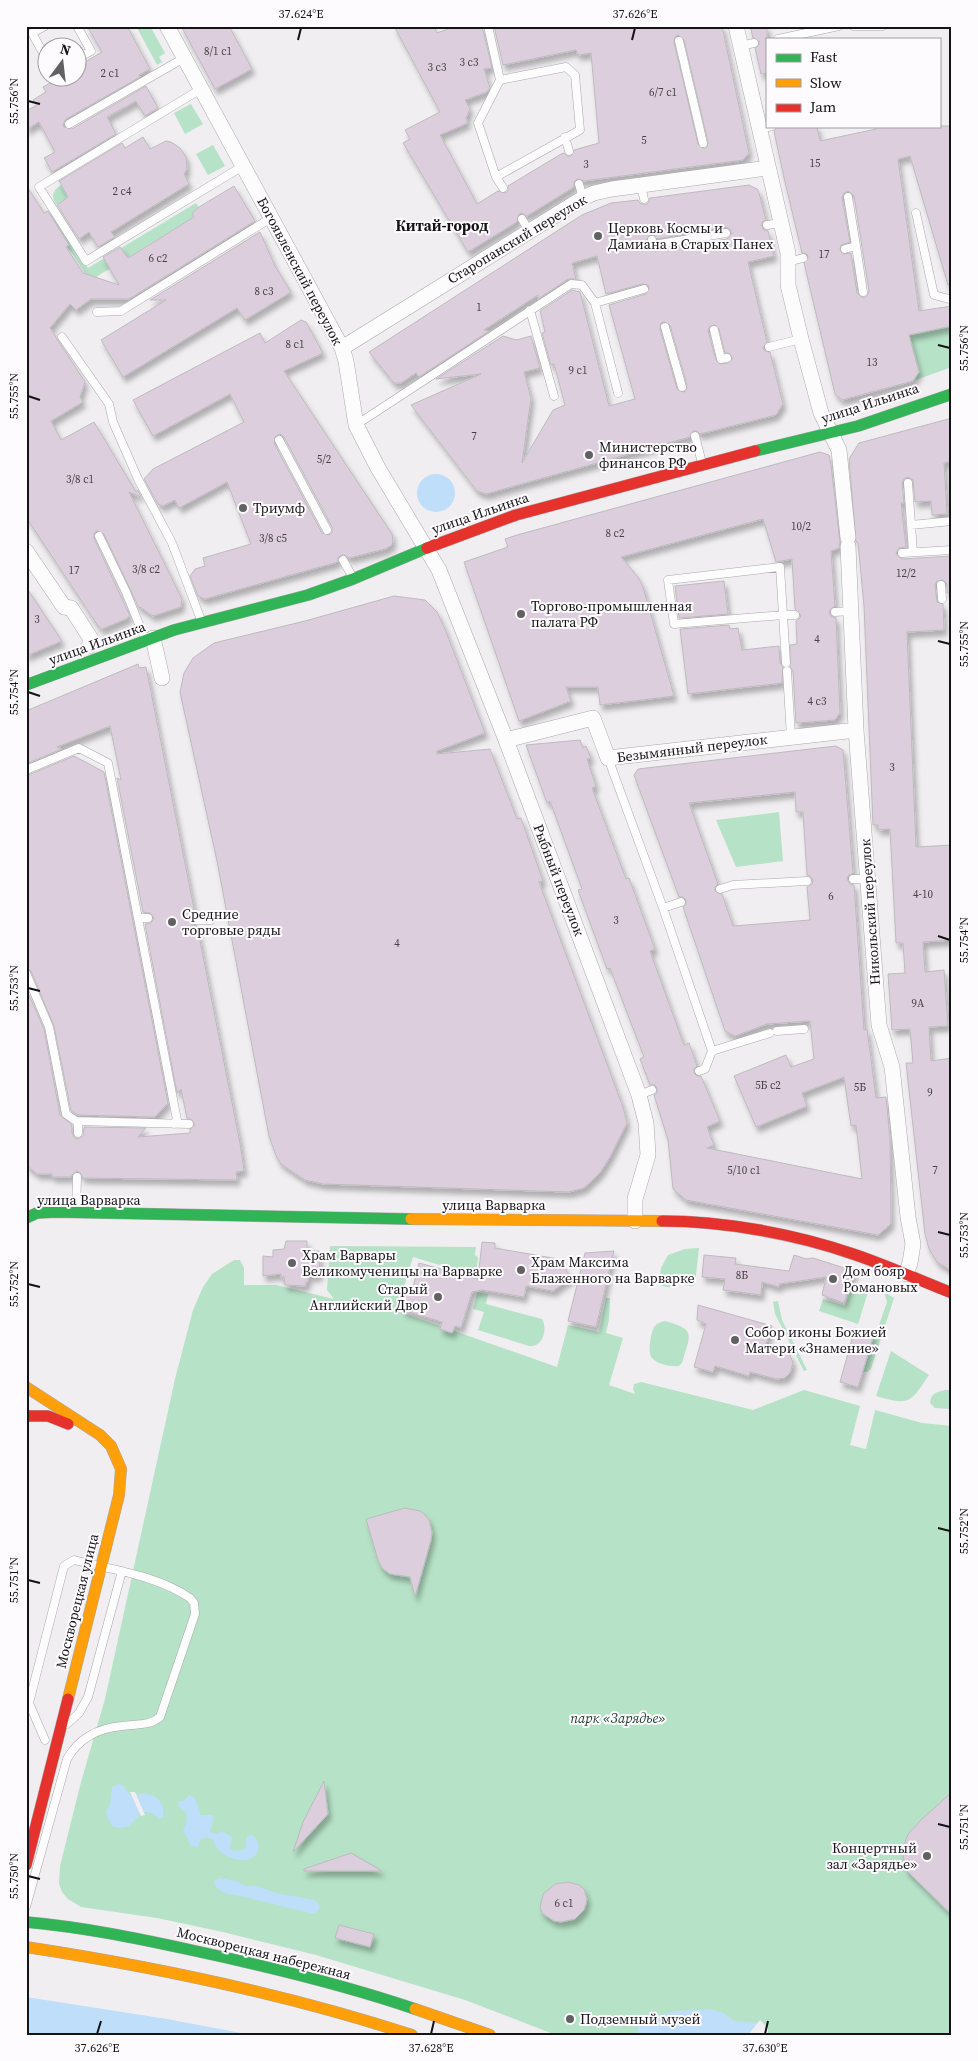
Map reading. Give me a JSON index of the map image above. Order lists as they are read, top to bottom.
{
  "streets": {
    "street": [
      "Старопанский переулок",
      "Богоявленский переулок",
      "улица Ильинка",
      "Безымянный переулок",
      "Рыбный переулок",
      "Никольский переулок",
      "улица Варварка",
      "Москворецкая улица",
      "Москворецкая набережная"
    ]
  },
  "crossings": [
    ["Старопанский переулок", "Богоявленский переулок"],
    ["Старопанский переулок", "Никольский переулок"],
    ["Богоявленский переулок", "улица Ильинка"],
    ["Богоявленский переулок", "Рыбный переулок"],
    ["улица Ильинка", "Рыбный переулок"],
    ["улица Ильинка", "Никольский переулок"],
    ["Безымянный переулок", "Рыбный переулок"],
    ["Безымянный переулок", "Никольский переулок"],
    ["Рыбный переулок", "улица Варварка"],
    ["Никольский переулок", "улица Варварка"]
  ],
  "districts": ["Китай-город"],
  "parks": ["парк «Зарядье»"],
  "places": [
    "Церковь Космы и Дамиана в Старых Панех",
    "Министерство финансов РФ",
    "Триумф",
    "Торгово-промышленная палата РФ",
    "Средние торговые ряды",
    "Храм Варвары Великомученицы на Варварке",
    "Храм Максима Блаженного на Варварке",
    "Дом бояр Романовых",
    "Старый Английский Двор",
    "Собор иконы Божией Матери «Знамение»",
    "Концертный зал «Зарядье»",
    "Подземный музей"
  ],
  "house_numbers": [
    "8/1 с1",
    "3 с3",
    "3 с3",
    "2 с1",
    "6/7 с1",
    "5",
    "15",
    "3",
    "2 с4",
    "17",
    "6 с2",
    "8 с3",
    "1",
    "8 с1",
    "13",
    "9 с1",
    "7",
    "5/2",
    "3/8 с1",
    "10/2",
    "8 с2",
    "3/8 с5",
    "3/8 с2",
    "17",
    "12/2",
    "3",
    "4",
    "4 с3",
    "3",
    "4-10",
    "6",
    "3",
    "4",
    "9А",
    "5Б с2",
    "5Б",
    "9",
    "5/10 с1",
    "7",
    "8Б",
    "6 с1"
  ],
  "legend": ["Fast", "Slow", "Jam"],
  "north": "top",
  "coordinates": [
    "37.624°E",
    "37.626°E",
    "55.756°N",
    "55.755°N",
    "55.754°N",
    "55.753°N",
    "55.752°N",
    "55.751°N",
    "55.750°N",
    "37.628°E",
    "37.630°E"
  ]
}
